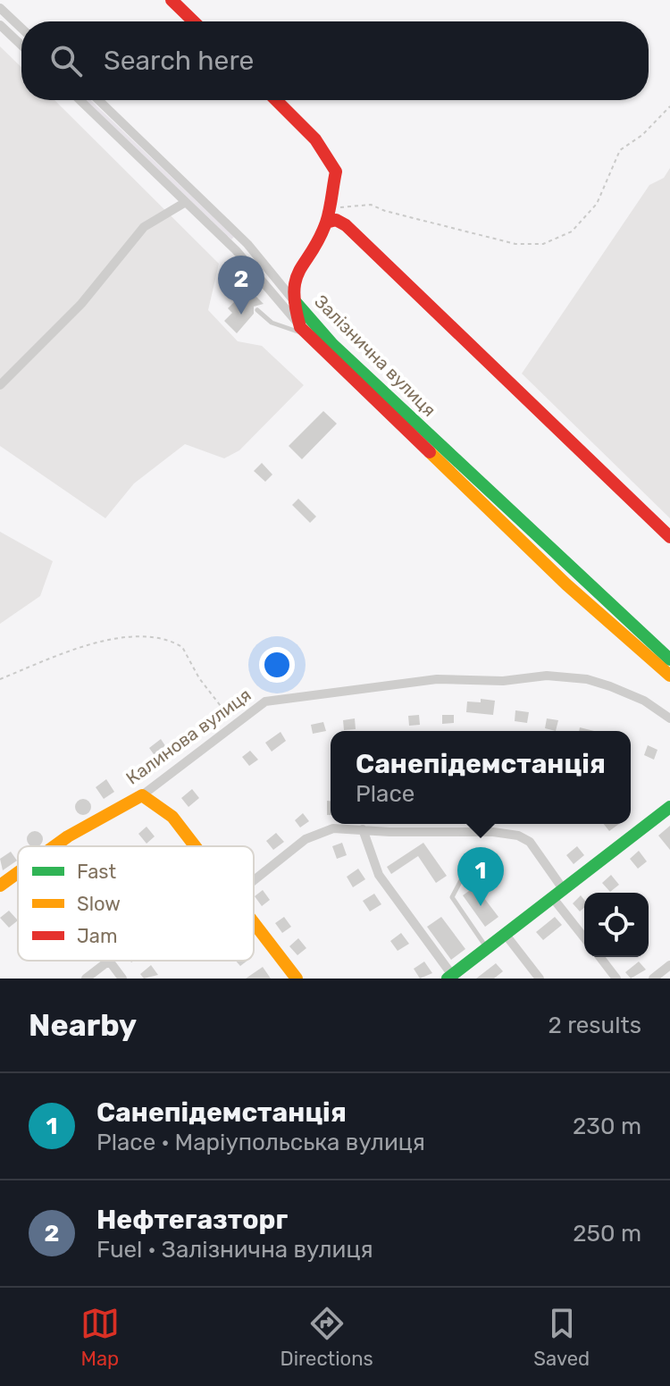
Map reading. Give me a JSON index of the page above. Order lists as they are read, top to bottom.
{
  "streets": {
    "main road": ["Залізнична вулиця", "Калинова вулиця"]
  },
  "legend": ["Fast", "Slow", "Jam"],
  "page": {
    "search": "Search here",
    "pins": ["2", "1"],
    "popup": ["Санепідемстанція", "Place"],
    "heading": ["Nearby", "2 results"],
    "list": [
      {
        "mark": "1",
        "name": "Санепідемстанція",
        "note": "Place · Маріупольська вулиця",
        "value": "230 m"
      },
      {
        "mark": "2",
        "name": "Нефтегазторг",
        "note": "Fuel · Залізнична вулиця",
        "value": "250 m"
      }
    ],
    "nav": ["Map", "Directions", "Saved"]
  }
}
